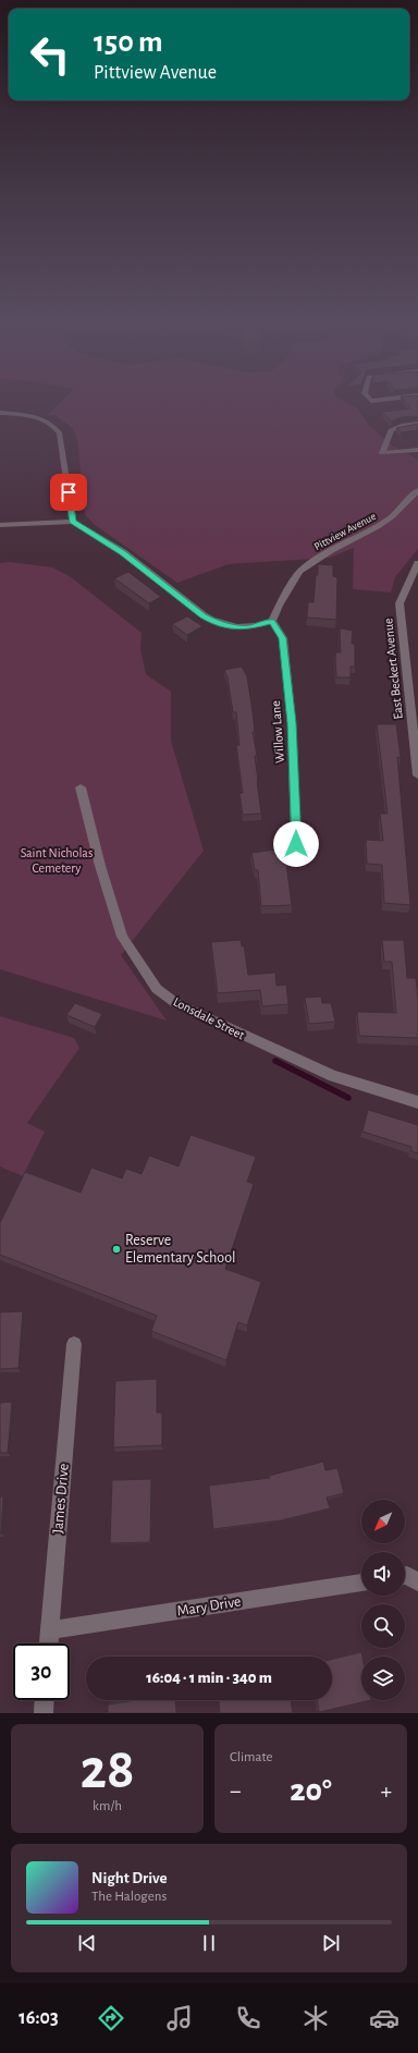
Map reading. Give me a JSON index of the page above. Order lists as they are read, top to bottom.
{
  "streets": {
    "street": [
      "Pittview Avenue",
      "East Beckert Avenue",
      "Willow Lane",
      "Lonsdale Street",
      "James Drive",
      "Mary Drive"
    ]
  },
  "crossings": [
    ["Pittview Avenue", "Willow Lane"],
    ["James Drive", "Mary Drive"]
  ],
  "parks": ["Saint Nicholas Cemetery"],
  "places": ["Reserve Elementary School"],
  "north": "bottom left",
  "page": {
    "turn": ["150 m", "Pittview Avenue"],
    "limit": "30",
    "trip": "16:04 · 1 min · 340 m",
    "tile": [
      ["28", "km/h"],
      "Climate"
    ],
    "heat": ["−", "20°", "+"],
    "song": ["Night Drive", "The Halogens"],
    "tabs": "16:03"
  }
}
